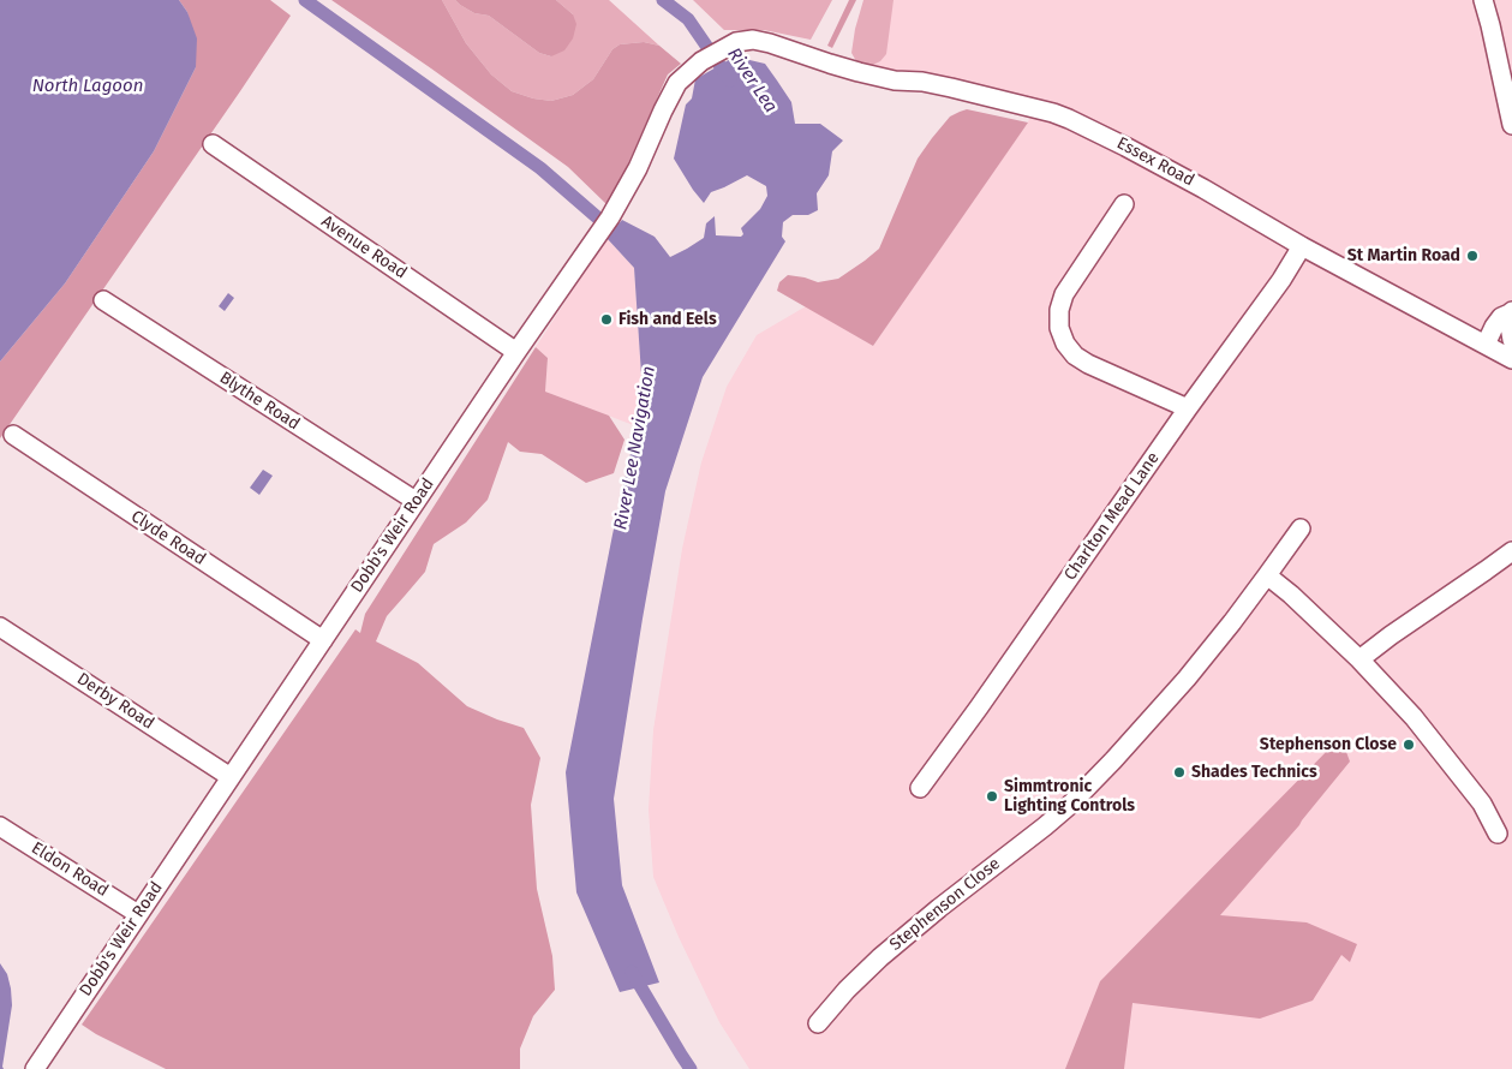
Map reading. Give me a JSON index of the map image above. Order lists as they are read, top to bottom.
{
  "streets": {
    "street": [
      "Essex Road",
      "Avenue Road",
      "Blythe Road",
      "Charlton Mead Lane",
      "Dobb's Weir Road",
      "Clyde Road",
      "Derby Road",
      "Eldon Road",
      "Stephenson Close"
    ]
  },
  "crossings": [
    ["Essex Road", "Charlton Mead Lane"],
    ["Essex Road", "Dobb's Weir Road"],
    ["Avenue Road", "Dobb's Weir Road"],
    ["Blythe Road", "Dobb's Weir Road"],
    ["Dobb's Weir Road", "Clyde Road"],
    ["Dobb's Weir Road", "Derby Road"],
    ["Dobb's Weir Road", "Eldon Road"]
  ],
  "water": ["River Lea", "North Lagoon", "River Lee Navigation"],
  "places": [
    "St Martin Road",
    "Fish and Eels",
    "Stephenson Close",
    "Shades Technics",
    "Simmtronic Lighting Controls"
  ]
}
